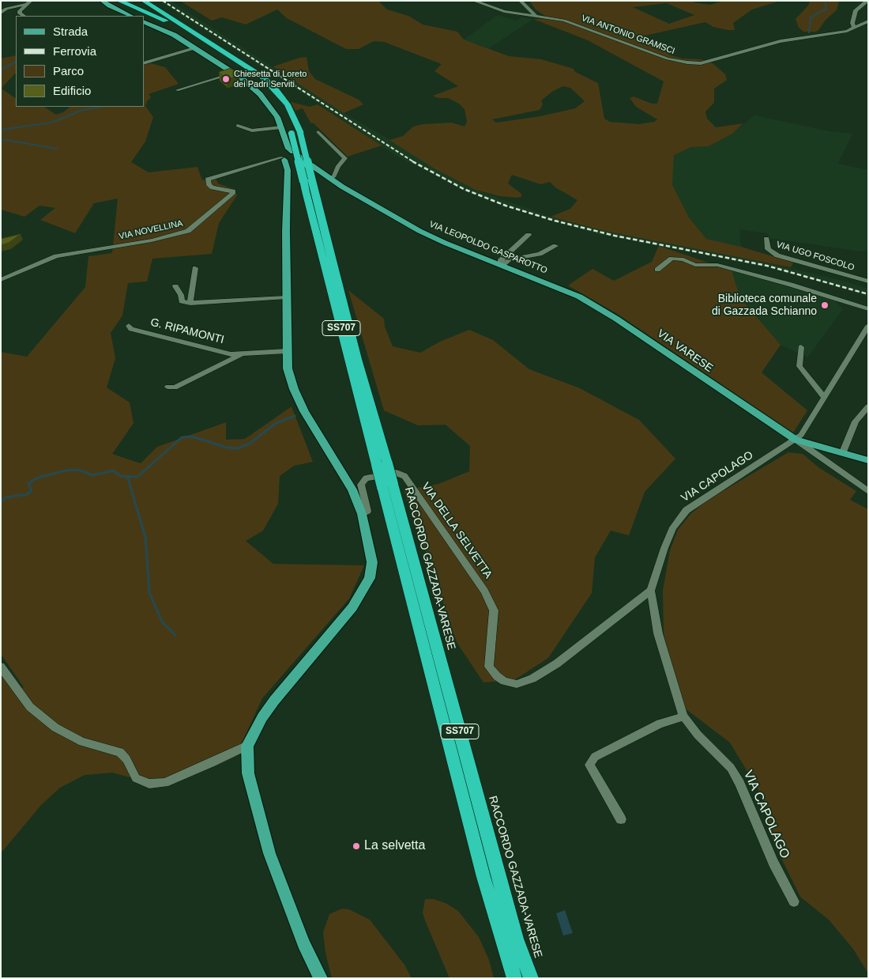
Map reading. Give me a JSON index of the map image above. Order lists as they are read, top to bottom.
{
  "streets": {
    "highway": ["SS707", "RACCORDO GAZZADA-VARESE"],
    "main road": ["VIA LEOPOLDO GASPAROTTO", "VIA VARESE"],
    "street": [
      "VIA ANTONIO GRAMSCI",
      "VIA NOVELLINA",
      "VIA UGO FOSCOLO",
      "G. RIPAMONTI",
      "VIA CAPOLAGO",
      "VIA DELLA SELVETTA"
    ]
  },
  "crossings": [
    ["VIA NOVELLINA", "VIA LEOPOLDO GASPAROTTO"],
    ["VIA LEOPOLDO GASPAROTTO", "VIA VARESE"],
    ["VIA LEOPOLDO GASPAROTTO", "RACCORDO GAZZADA-VARESE"],
    ["VIA VARESE", "VIA CAPOLAGO"],
    ["VIA CAPOLAGO", "VIA DELLA SELVETTA"]
  ],
  "places": ["Chiesetta di Loreto dei Padri Serviti", "Biblioteca comunale di Gazzada Schianno", "La selvetta"],
  "legend": [
    "Strada",
    "Ferrovia",
    "Parco",
    "Edificio"
  ]
}
